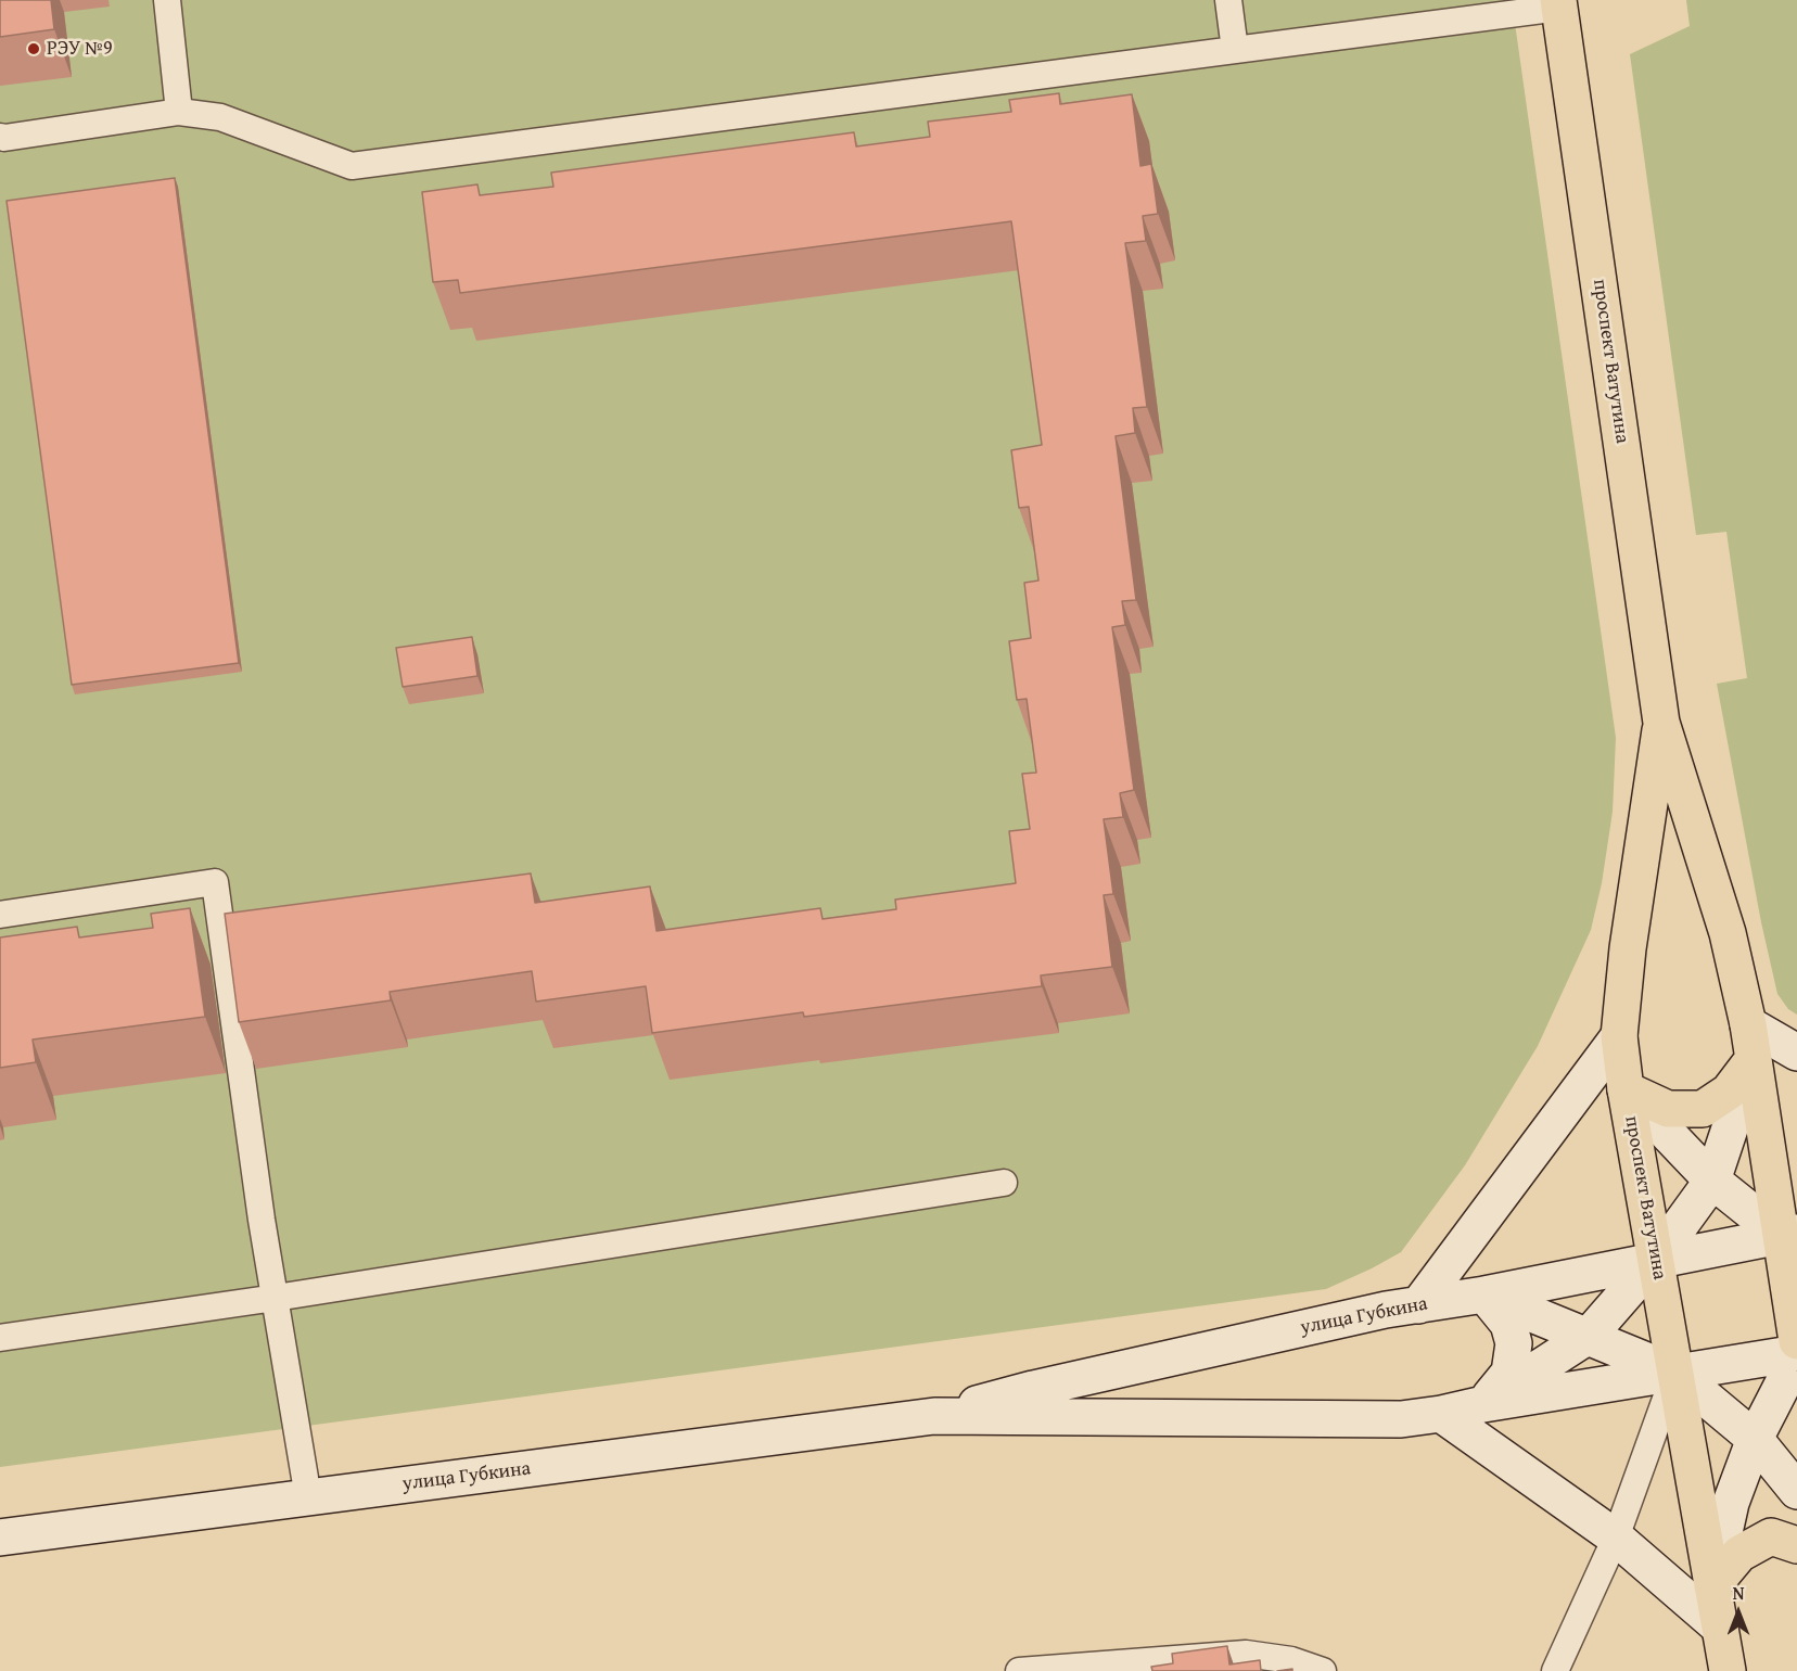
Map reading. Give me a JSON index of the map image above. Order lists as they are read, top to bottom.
{
  "streets": {
    "main road": ["проспект Ватутина", "улица Губкина"]
  },
  "crossings": [
    ["проспект Ватутина", "улица Губкина"]
  ],
  "places": ["РЭУ №9"],
  "north": "top"
}
